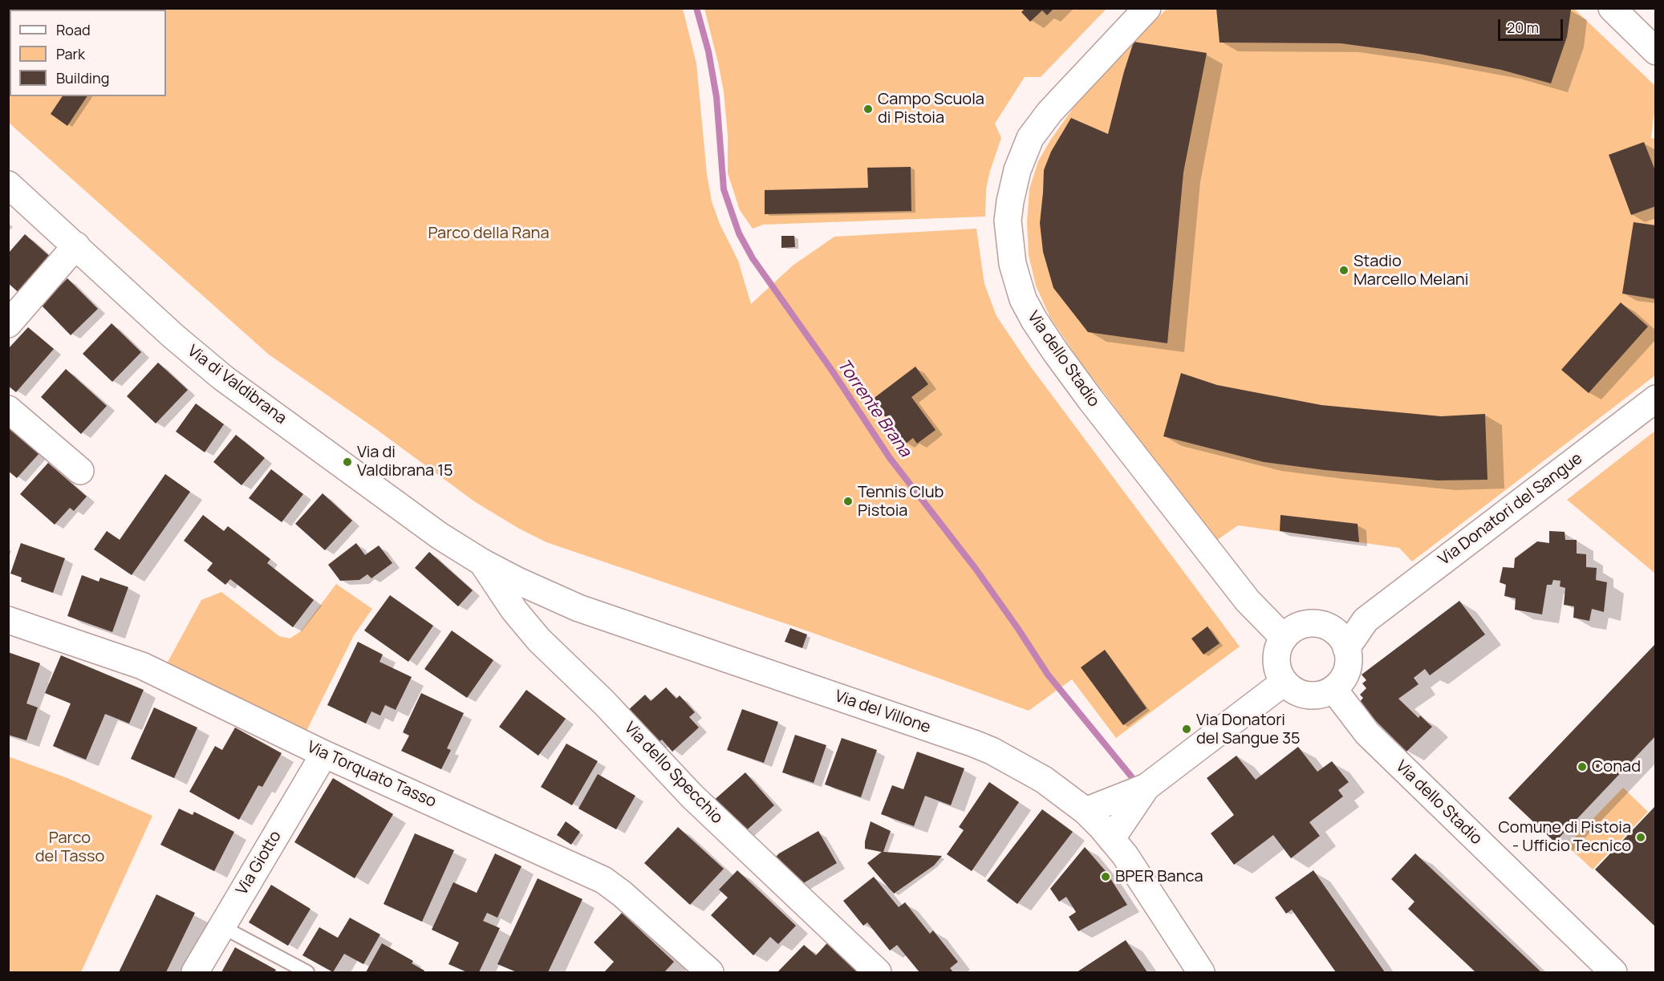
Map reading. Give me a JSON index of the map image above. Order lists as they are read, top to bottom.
{
  "streets": {
    "street": [
      "Via dello Stadio",
      "Via di Valdibrana",
      "Via Donatori del Sangue",
      "Via del Villone",
      "Via dello Specchio",
      "Via Torquato Tasso",
      "Via Giotto"
    ]
  },
  "crossings": [
    ["Via dello Stadio", "Via Donatori del Sangue"],
    ["Via di Valdibrana", "Via del Villone"],
    ["Via di Valdibrana", "Via dello Specchio"],
    ["Via del Villone", "Via dello Specchio"],
    ["Via Torquato Tasso", "Via Giotto"]
  ],
  "water": ["Torrente Brana"],
  "parks": ["Parco della Rana", "Parco del Tasso"],
  "places": [
    "Campo Scuola di Pistoia",
    "Stadio Marcello Melani",
    "Via di Valdibrana 15",
    "Tennis Club Pistoia",
    "Via Donatori del Sangue 35",
    "Conad",
    "Comune di Pistoia - Ufficio Tecnico",
    "BPER Banca"
  ],
  "legend": ["Road", "Park", "Building"],
  "scale_bar": "20 m"
}
